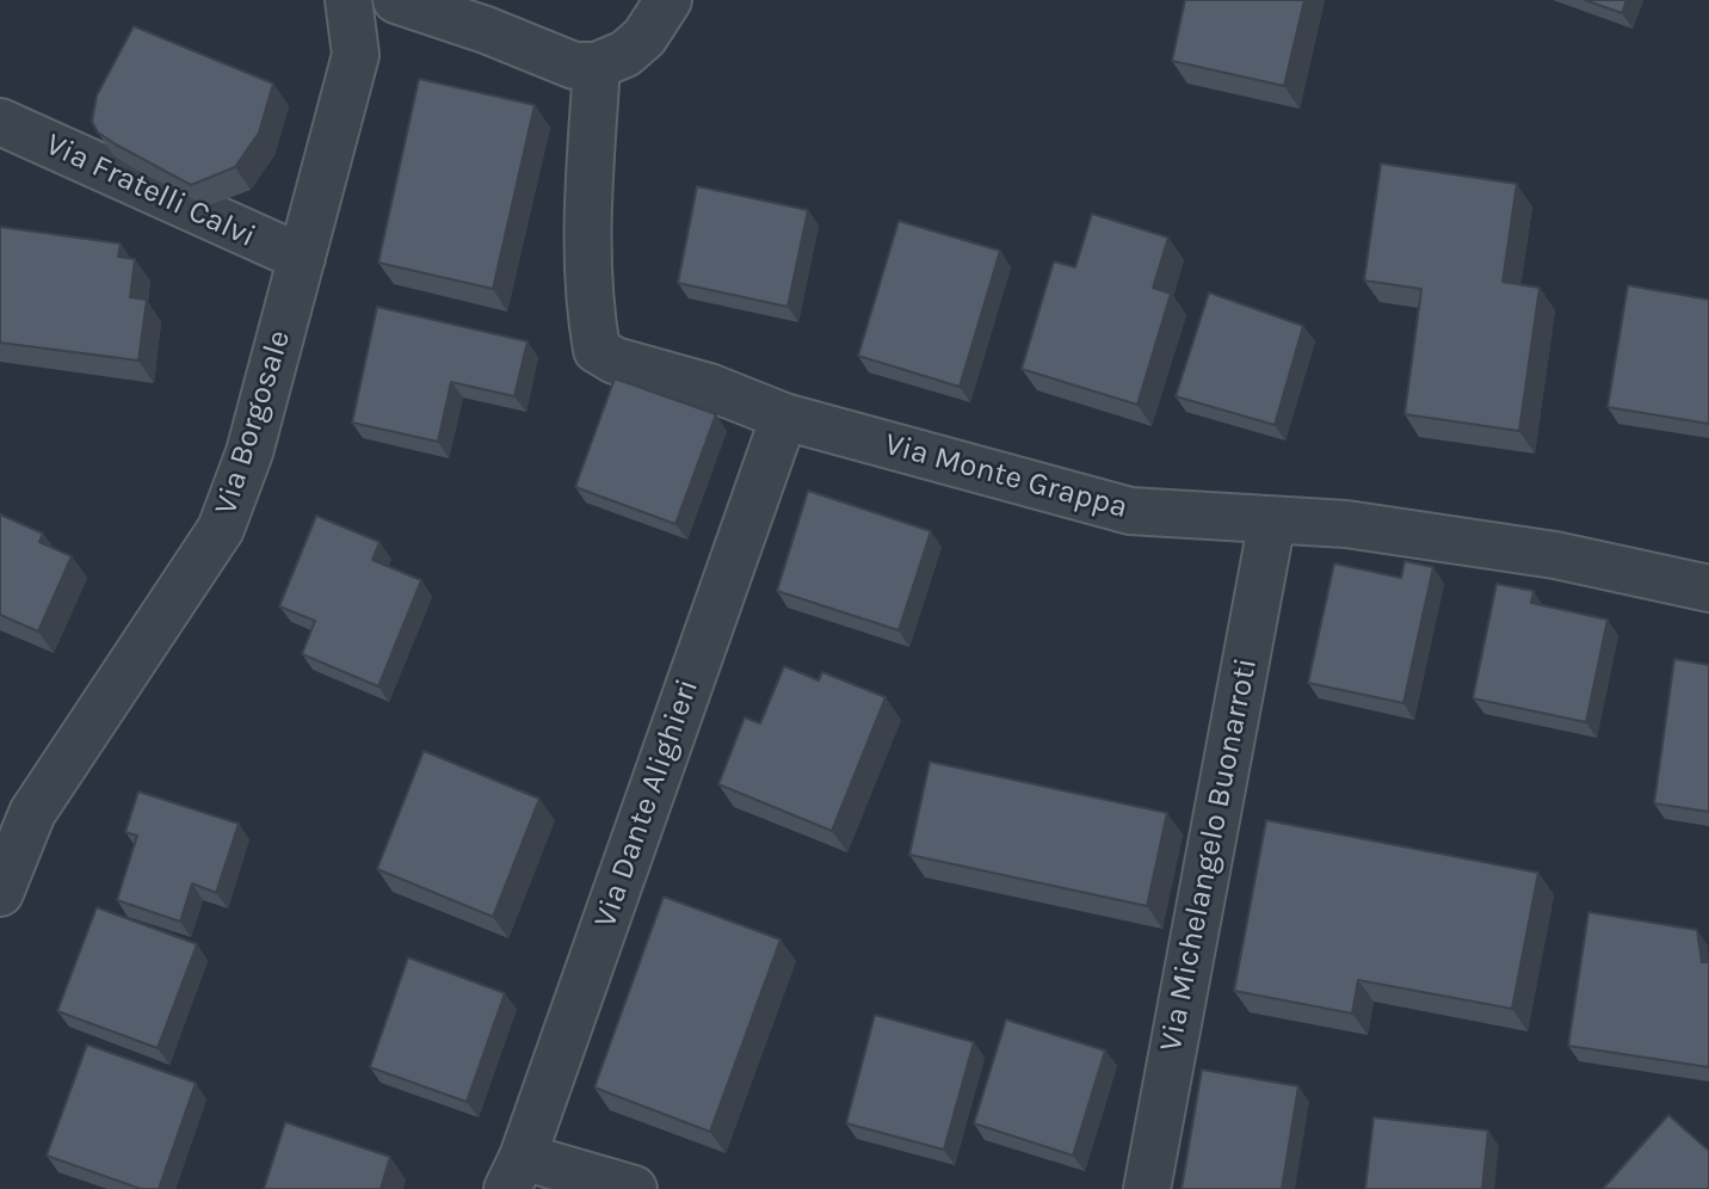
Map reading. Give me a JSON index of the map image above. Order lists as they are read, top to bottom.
{
  "streets": {
    "street": [
      "Via Fratelli Calvi",
      "Via Borgosale",
      "Via Monte Grappa",
      "Via Dante Alighieri",
      "Via Michelangelo Buonarroti"
    ]
  },
  "crossings": [
    ["Via Fratelli Calvi", "Via Borgosale"],
    ["Via Monte Grappa", "Via Dante Alighieri"],
    ["Via Monte Grappa", "Via Michelangelo Buonarroti"]
  ]
}
